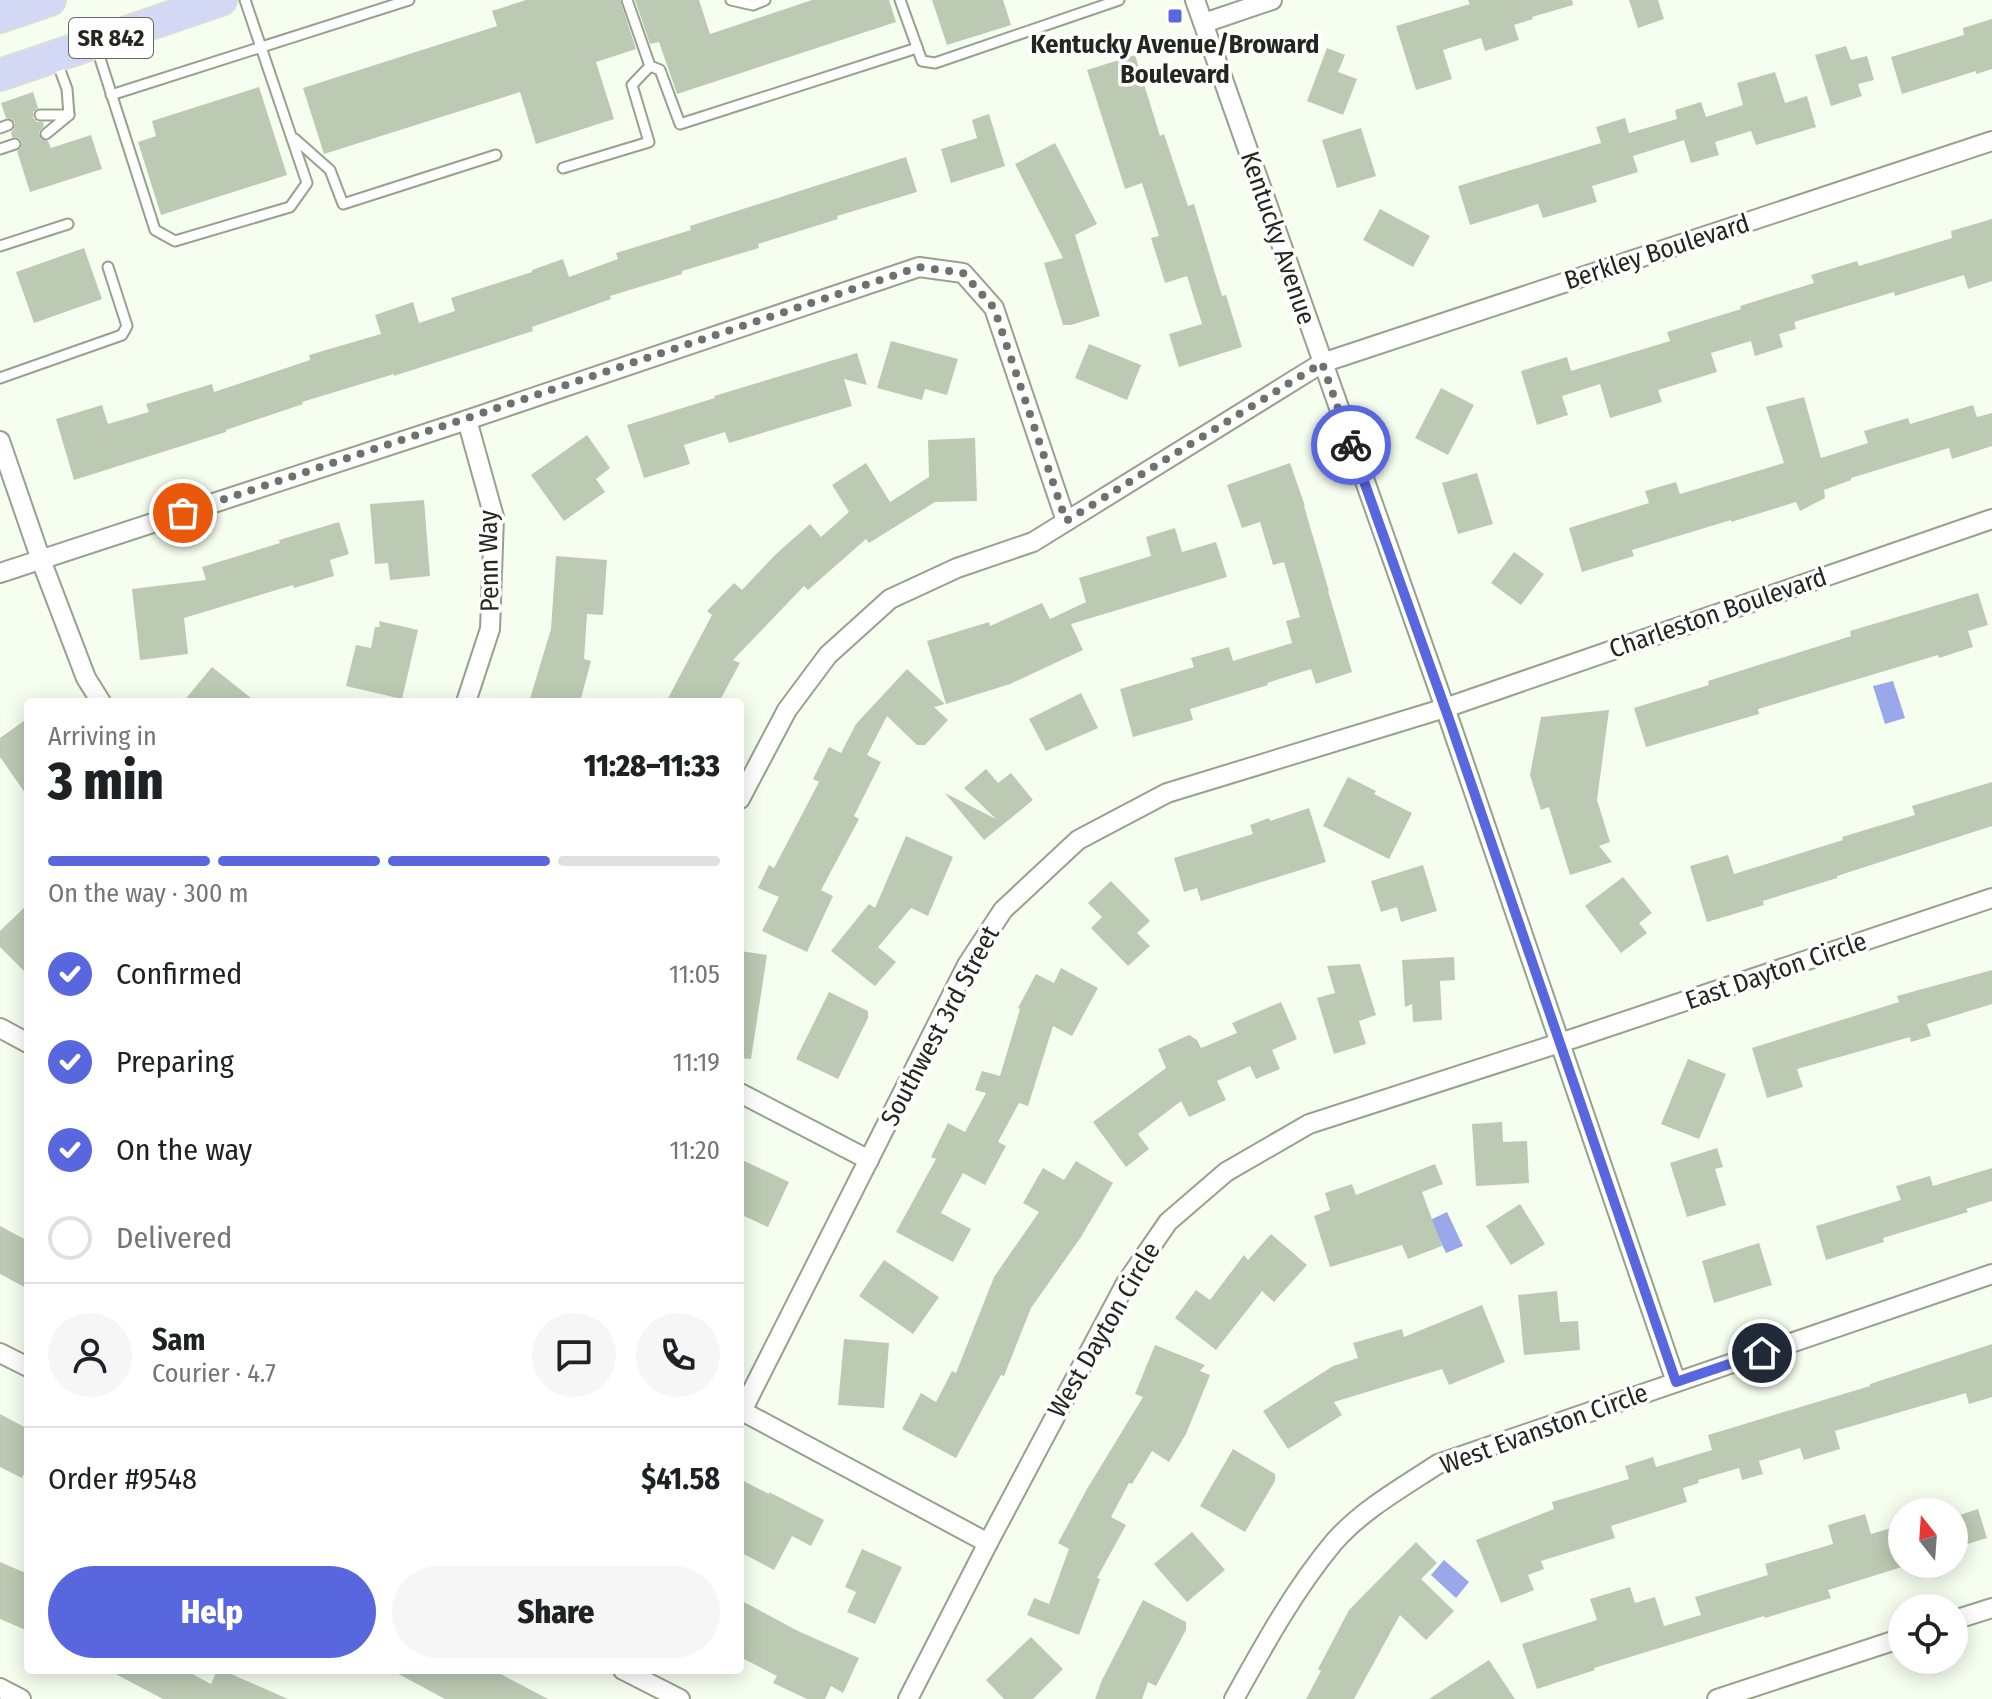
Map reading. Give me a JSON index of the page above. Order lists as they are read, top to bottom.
{
  "streets": {
    "main road": ["SR 842"],
    "street": [
      "Kentucky Avenue",
      "Berkley Boulevard",
      "Penn Way",
      "Charleston Boulevard",
      "East Dayton Circle",
      "Southwest 3rd Street",
      "West Dayton Circle",
      "West Evanston Circle"
    ]
  },
  "crossings": [
    ["Kentucky Avenue", "Berkley Boulevard"],
    ["Kentucky Avenue", "Charleston Boulevard"],
    ["Kentucky Avenue", "East Dayton Circle"],
    ["Kentucky Avenue", "Southwest 3rd Street"],
    ["Kentucky Avenue", "West Dayton Circle"],
    ["Kentucky Avenue", "West Evanston Circle"],
    ["Charleston Boulevard", "Southwest 3rd Street"],
    ["East Dayton Circle", "West Dayton Circle"]
  ],
  "places": {
    "transit": ["Kentucky Avenue/Broward Boulevard"]
  },
  "north": "top",
  "page": {
    "heading": ["3 min", "Arriving in", "11:28–11:33"],
    "panel": [
      "Sam",
      "Courier · 4.7",
      "Order #9548",
      "$41.58"
    ],
    "bar": "On the way · 300 m",
    "list": [
      ["Confirmed", "11:05"],
      ["Preparing", "11:19"],
      ["On the way", "11:20"],
      "Delivered"
    ],
    "buttons": ["Help", "Share"]
  }
}
